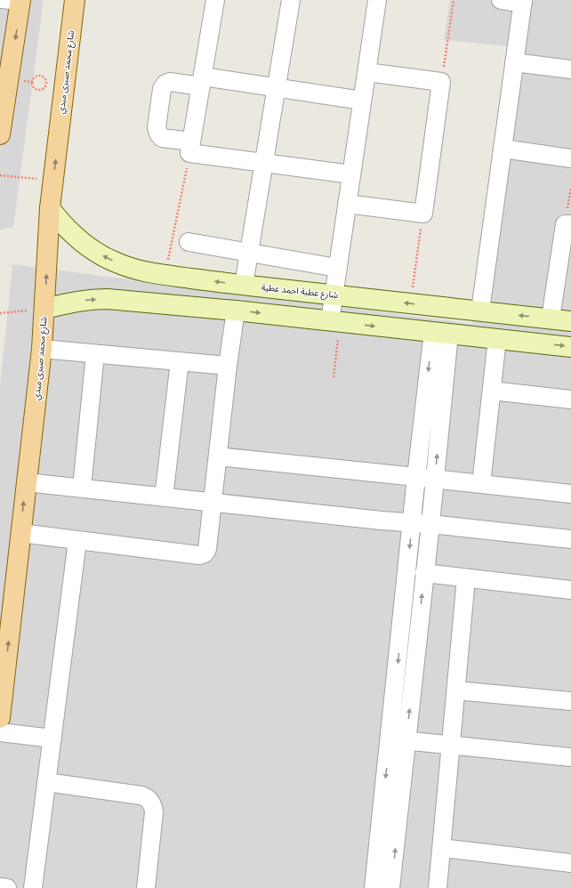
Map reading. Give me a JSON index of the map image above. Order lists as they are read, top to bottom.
{
  "streets": {
    "main road": ["شارع محمد صبرى مبدي"],
    "street": ["شارع عطية احمد عطية"]
  },
  "crossings": [
    ["شارع محمد صبرى مبدي", "شارع عطية احمد عطية"]
  ],
  "one_way": ["شارع محمد صبرى مبدي"]
}
